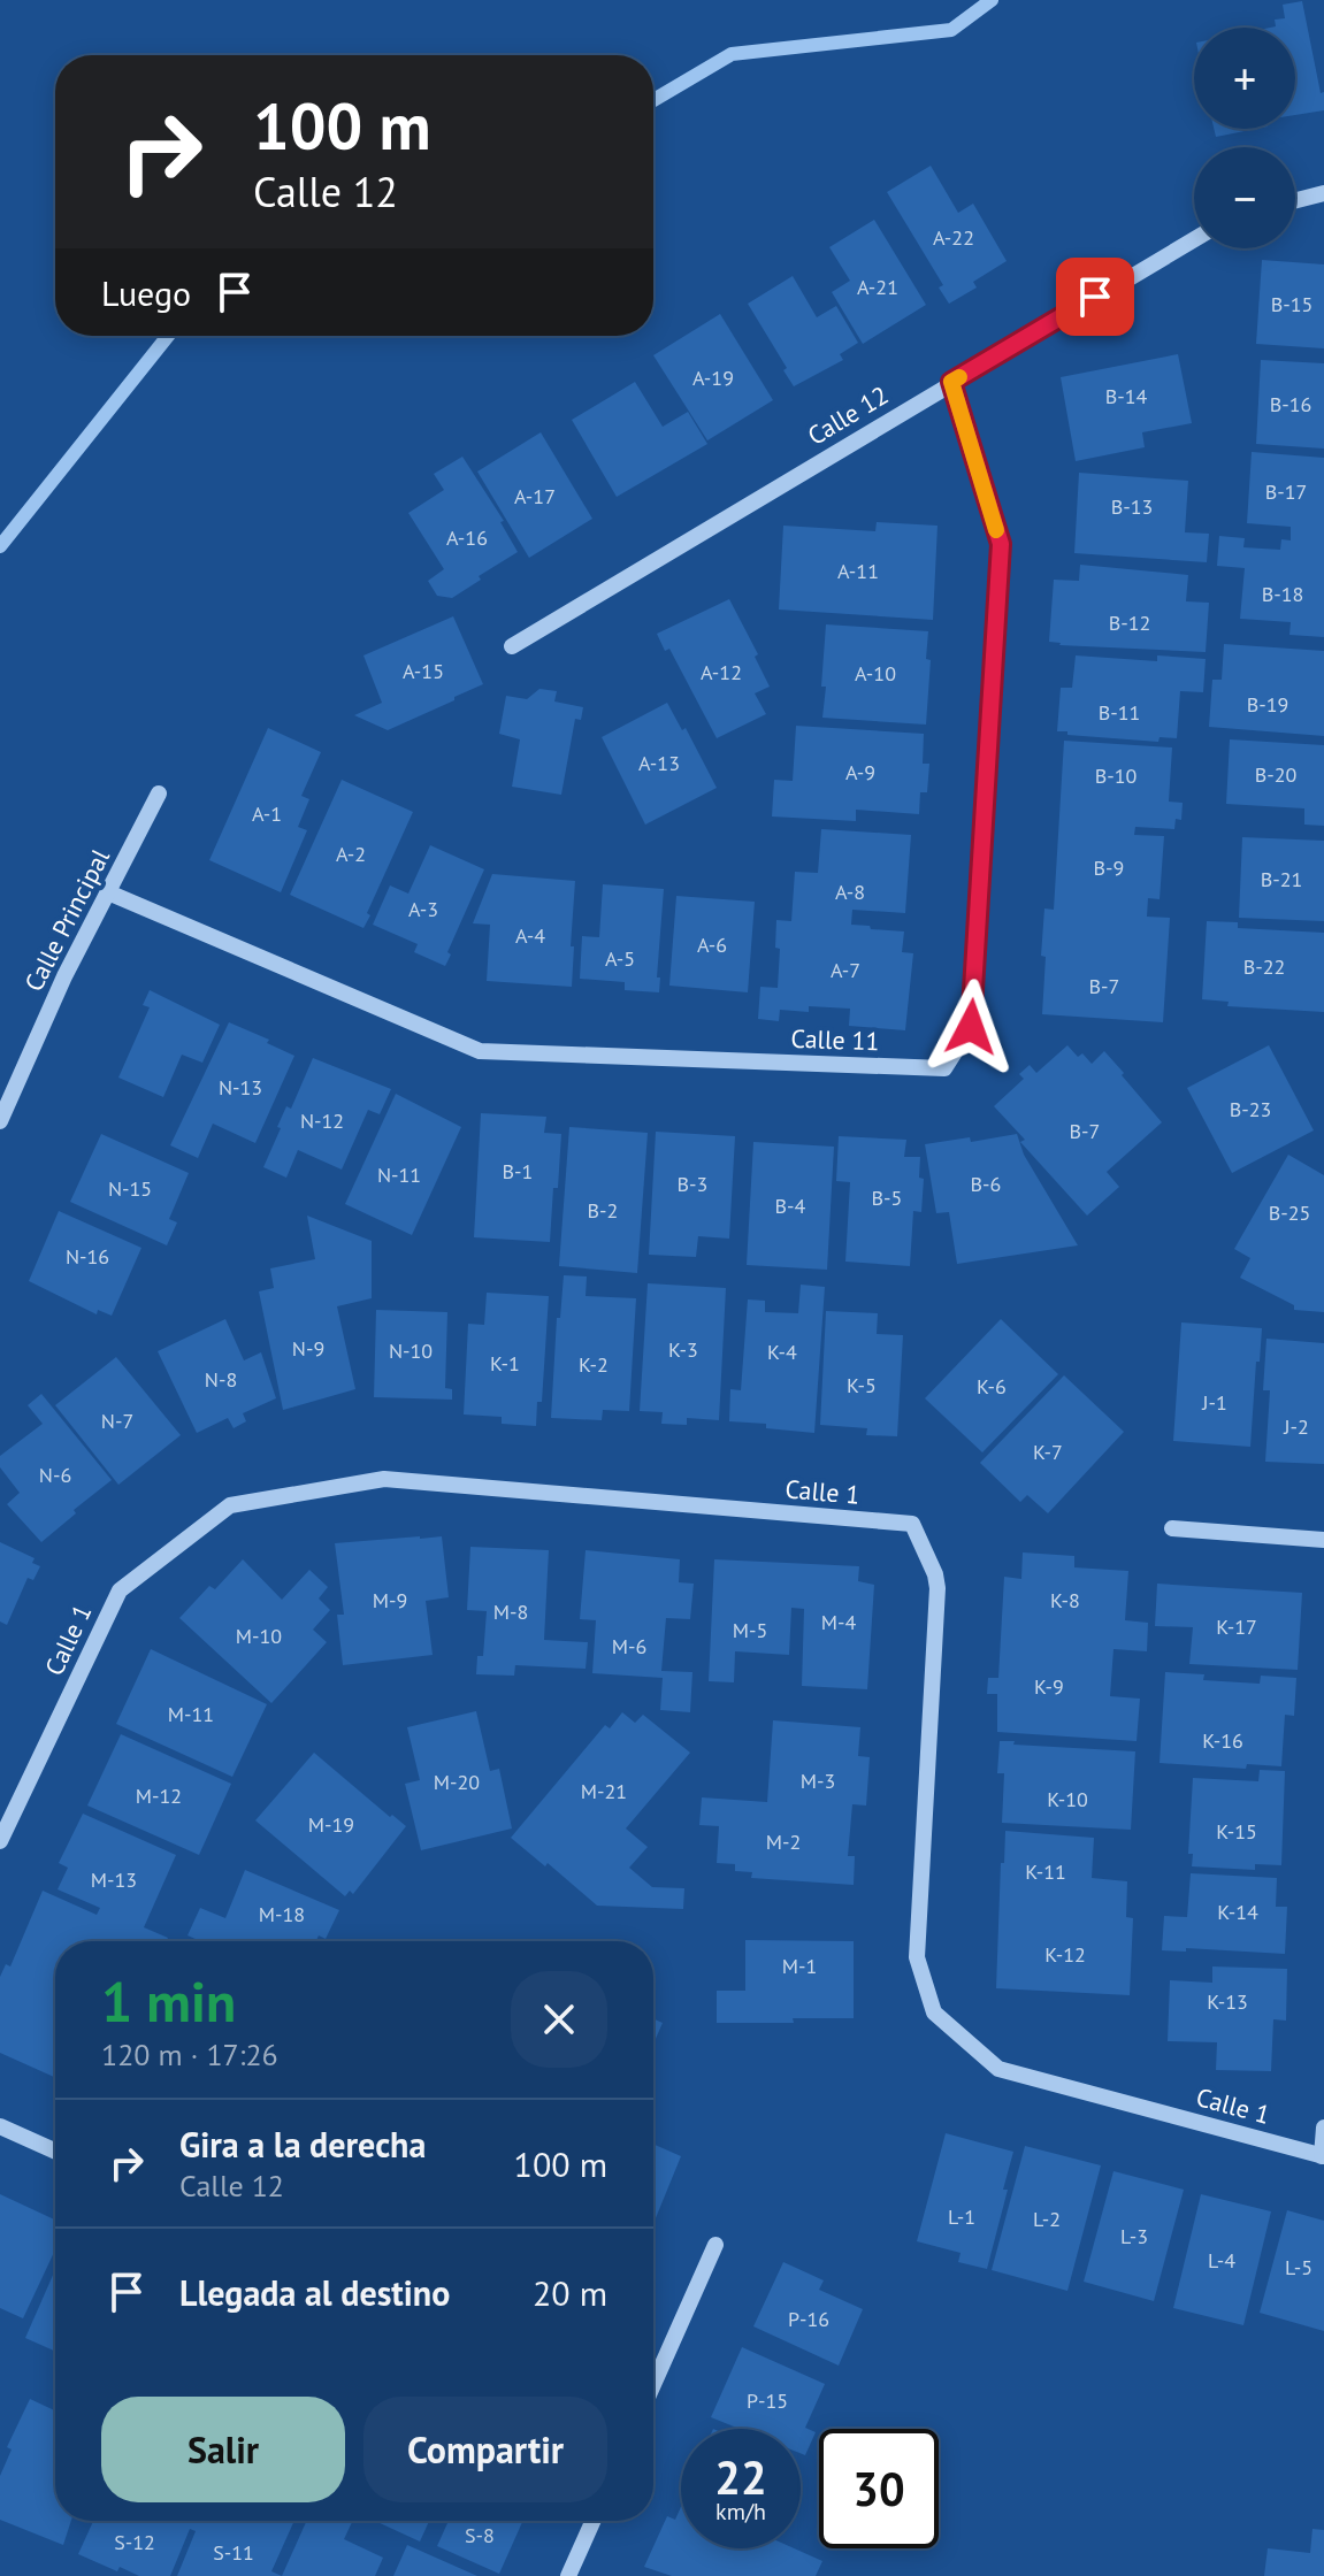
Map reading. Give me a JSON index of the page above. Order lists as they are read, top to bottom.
{
  "streets": {
    "street": [
      "Calle 12",
      "Calle Principal",
      "Calle 11",
      "Calle 1"
    ]
  },
  "crossings": [
    ["Calle 12", "Calle 11"],
    ["Calle Principal", "Calle 11"]
  ],
  "house_numbers": [
    "A-22",
    "A-21",
    "B-15",
    "A-19",
    "B-14",
    "B-16",
    "B-17",
    "A-17",
    "B-13",
    "A-16",
    "A-11",
    "B-18",
    "B-12",
    "A-15",
    "A-12",
    "A-10",
    "B-19",
    "B-11",
    "A-13",
    "A-9",
    "B-20",
    "B-10",
    "A-1",
    "A-2",
    "B-9",
    "B-21",
    "A-8",
    "A-3",
    "A-4",
    "A-6",
    "A-5",
    "B-22",
    "A-7",
    "B-7",
    "N-13",
    "B-23",
    "N-12",
    "B-7",
    "B-1",
    "N-11",
    "B-3",
    "B-6",
    "N-15",
    "B-5",
    "B-4",
    "B-2",
    "B-25",
    "N-16",
    "N-9",
    "K-3",
    "N-10",
    "K-4",
    "K-1",
    "K-2",
    "N-8",
    "K-5",
    "K-6",
    "J-1",
    "N-7",
    "J-2",
    "K-7",
    "N-6",
    "M-9",
    "K-8",
    "M-8",
    "M-4",
    "K-17",
    "M-5",
    "M-10",
    "M-6",
    "K-9",
    "M-11",
    "K-16",
    "M-3",
    "M-20",
    "M-21",
    "M-12",
    "K-10",
    "M-19",
    "K-15",
    "M-2",
    "K-11",
    "M-13",
    "K-14",
    "M-18",
    "K-12",
    "M-1",
    "K-13",
    "L-1",
    "L-2",
    "L-3",
    "L-4",
    "L-5",
    "P-16",
    "P-15",
    "S-8",
    "S-12",
    "S-11"
  ],
  "page": {
    "map_buttons": ["+", "−"],
    "turn": ["100 m", "Calle 12"],
    "then": "Luego",
    "heading": ["1 min", "120 m · 17:26"],
    "list": [
      {
        "name": "Gira a la derecha",
        "note": "Calle 12",
        "value": "100 m"
      },
      {
        "name": "Llegada al destino",
        "value": "20 m"
      }
    ],
    "buttons": ["Salir", "Compartir"],
    "speed": "22 km/h",
    "limit": "30"
  }
}
